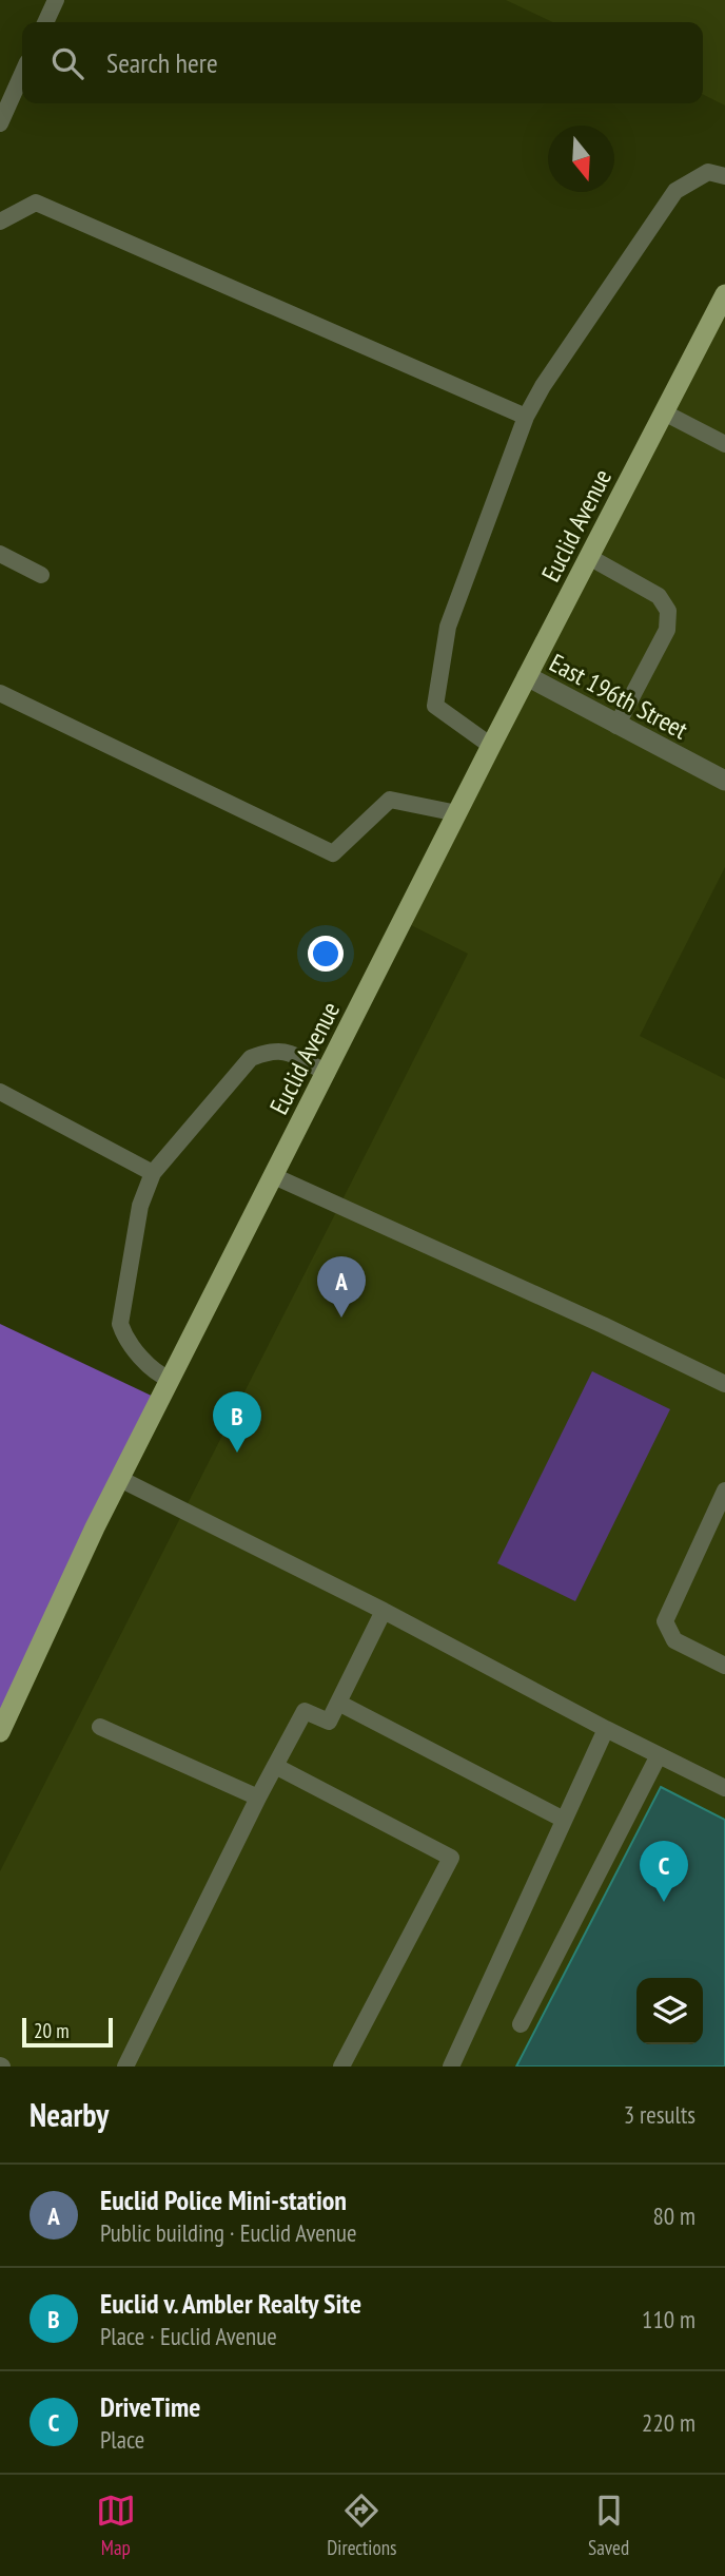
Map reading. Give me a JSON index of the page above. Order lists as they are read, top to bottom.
{
  "streets": {
    "main road": ["Euclid Avenue"],
    "street": ["East 196th Street"]
  },
  "crossings": [
    ["Euclid Avenue", "East 196th Street"]
  ],
  "scale_bar": "20 m",
  "north": "bottom",
  "page": {
    "search": "Search here",
    "pins": ["A", "B", "C"],
    "scale": "20 m",
    "heading": ["Nearby", "3 results"],
    "list": [
      {
        "mark": "A",
        "name": "Euclid Police Mini-station",
        "note": "Public building · Euclid Avenue",
        "value": "80 m"
      },
      {
        "mark": "B",
        "name": "Euclid v. Ambler Realty Site",
        "note": "Place · Euclid Avenue",
        "value": "110 m"
      },
      {
        "mark": "C",
        "name": "DriveTime",
        "note": "Place",
        "value": "220 m"
      }
    ],
    "nav": ["Map", "Directions", "Saved"]
  }
}
